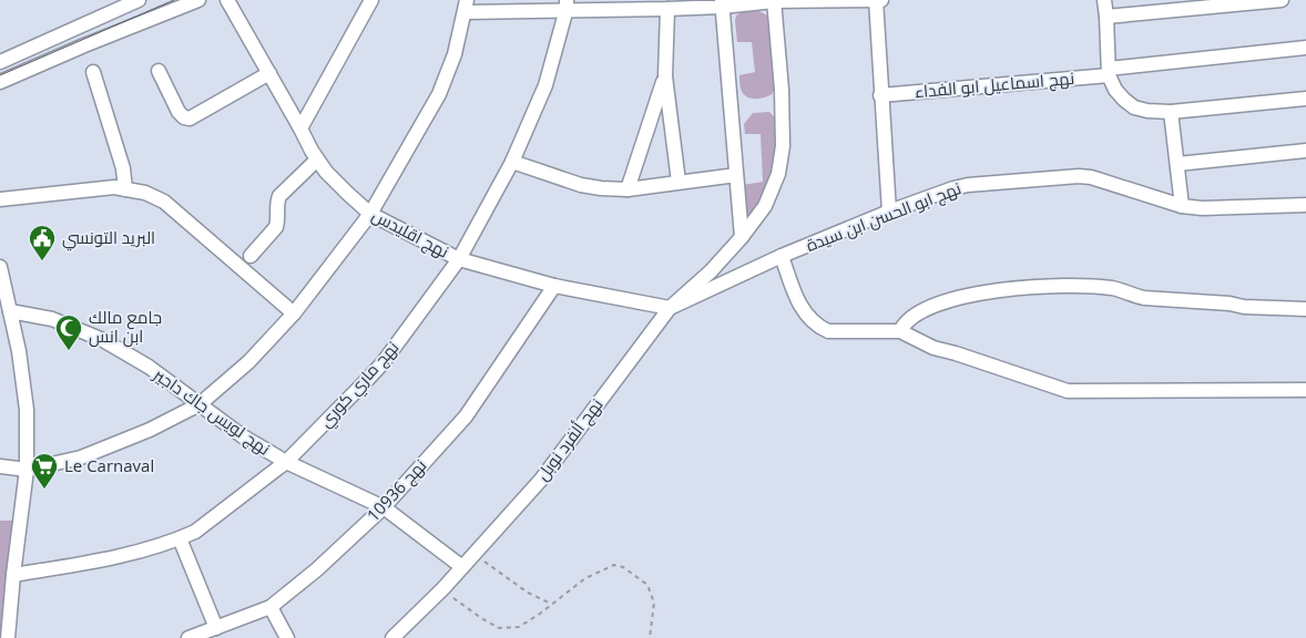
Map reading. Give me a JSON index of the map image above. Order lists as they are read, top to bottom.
{
  "streets": {
    "street": [
      "نهج اسماعيل ابو الفداء",
      "نهج ابو الحسن ابن سيدة",
      "نهج اقليدس",
      "نهج ماري كوري",
      "نهج لويس جاك داجير",
      "نهج ألفرد نوبل",
      "نهج 10936"
    ]
  },
  "crossings": [
    ["نهج ابو الحسن ابن سيدة", "نهج اقليدس"],
    ["نهج ابو الحسن ابن سيدة", "نهج ألفرد نوبل"],
    ["نهج اقليدس", "نهج ماري كوري"],
    ["نهج اقليدس", "نهج ألفرد نوبل"],
    ["نهج اقليدس", "نهج 10936"],
    ["نهج ماري كوري", "نهج لويس جاك داجير"],
    ["نهج لويس جاك داجير", "نهج ألفرد نوبل"],
    ["نهج لويس جاك داجير", "نهج 10936"]
  ],
  "places": {
    "public building": ["البريد التونسي"],
    "mosque": ["جامع مالك ابن انس"],
    "supermarket": ["Le Carnaval"]
  }
}
